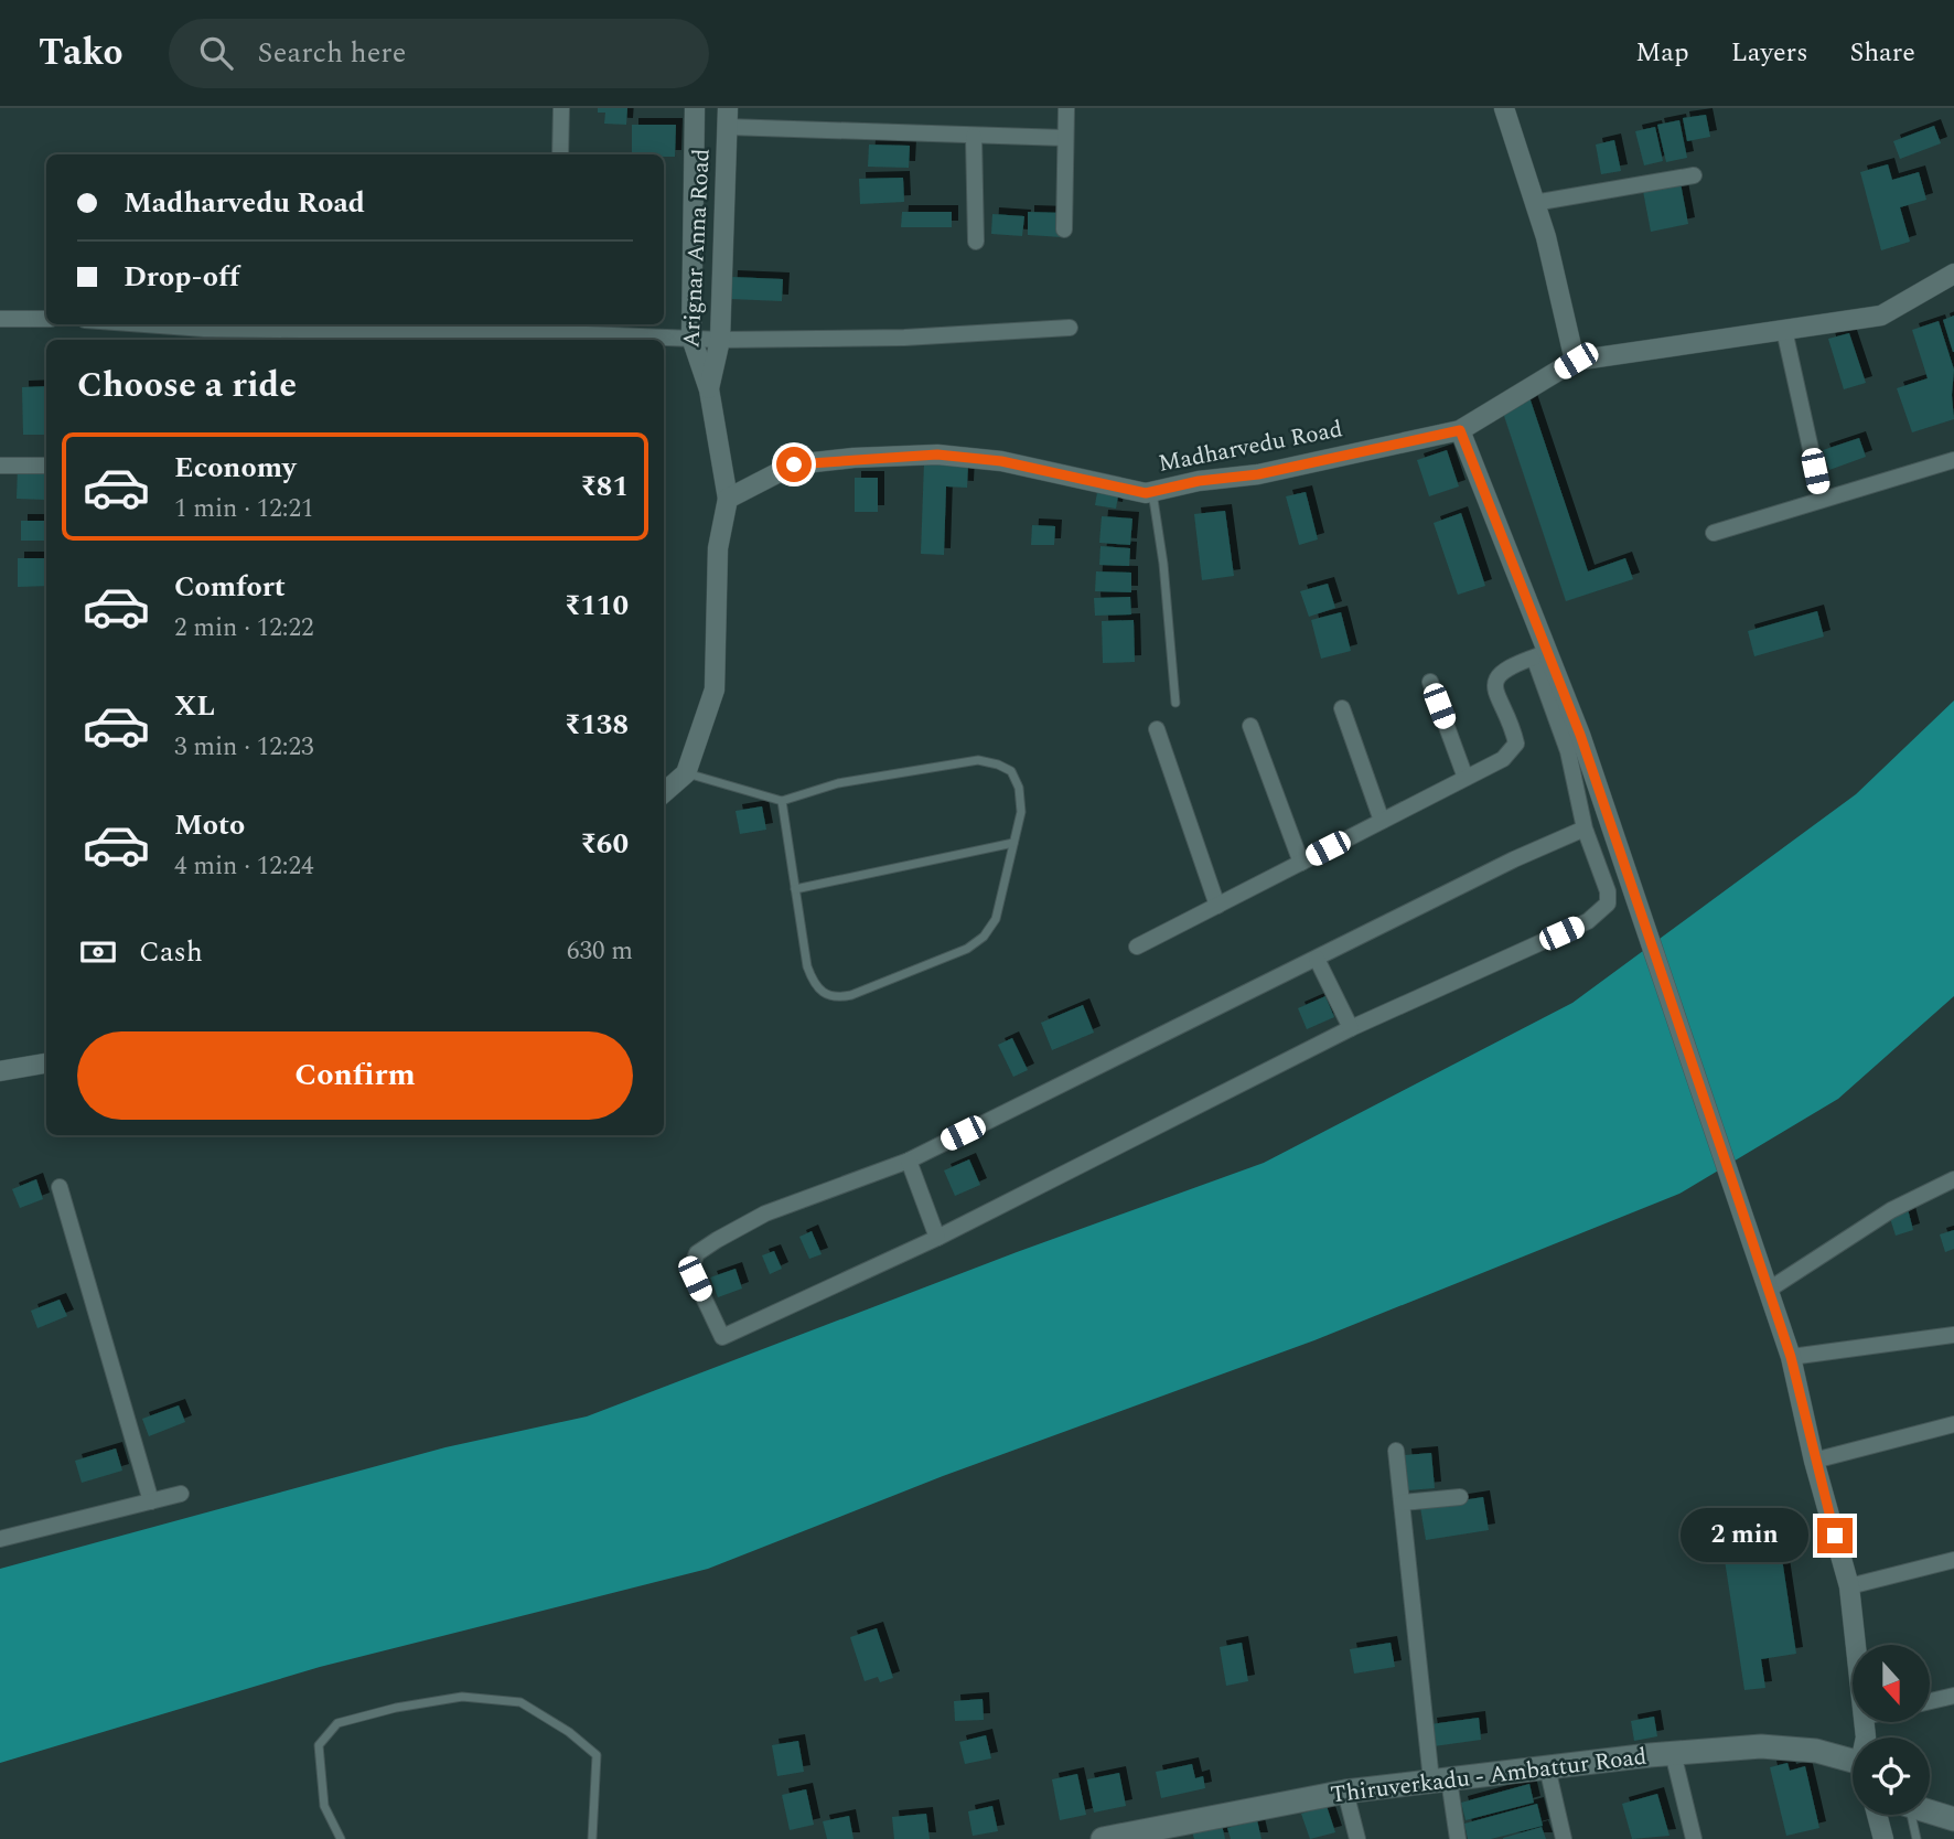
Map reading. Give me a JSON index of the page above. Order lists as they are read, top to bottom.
{
  "streets": {
    "main road": ["Thiruverkadu - Ambattur Road"],
    "street": ["Arignar Anna Road", "Madharvedu Road"]
  },
  "crossings": [
    ["Arignar Anna Road", "Madharvedu Road"]
  ],
  "north": "bottom",
  "page": {
    "header": "Tako",
    "search": "Search here",
    "nav": ["Map", "Layers", "Share"],
    "banner": ["Madharvedu Road", "Drop-off"],
    "heading": "Choose a ride",
    "list": [
      {
        "name": "Economy",
        "note": "1 min · 12:21",
        "value": "₹81"
      },
      {
        "name": "Comfort",
        "note": "2 min · 12:22",
        "value": "₹110"
      },
      {
        "name": "XL",
        "note": "3 min · 12:23",
        "value": "₹138"
      },
      {
        "name": "Moto",
        "note": "4 min · 12:24",
        "value": "₹60"
      }
    ],
    "pay": ["Cash", "630 m"],
    "buttons": "Confirm",
    "bubble": "2 min"
  }
}
